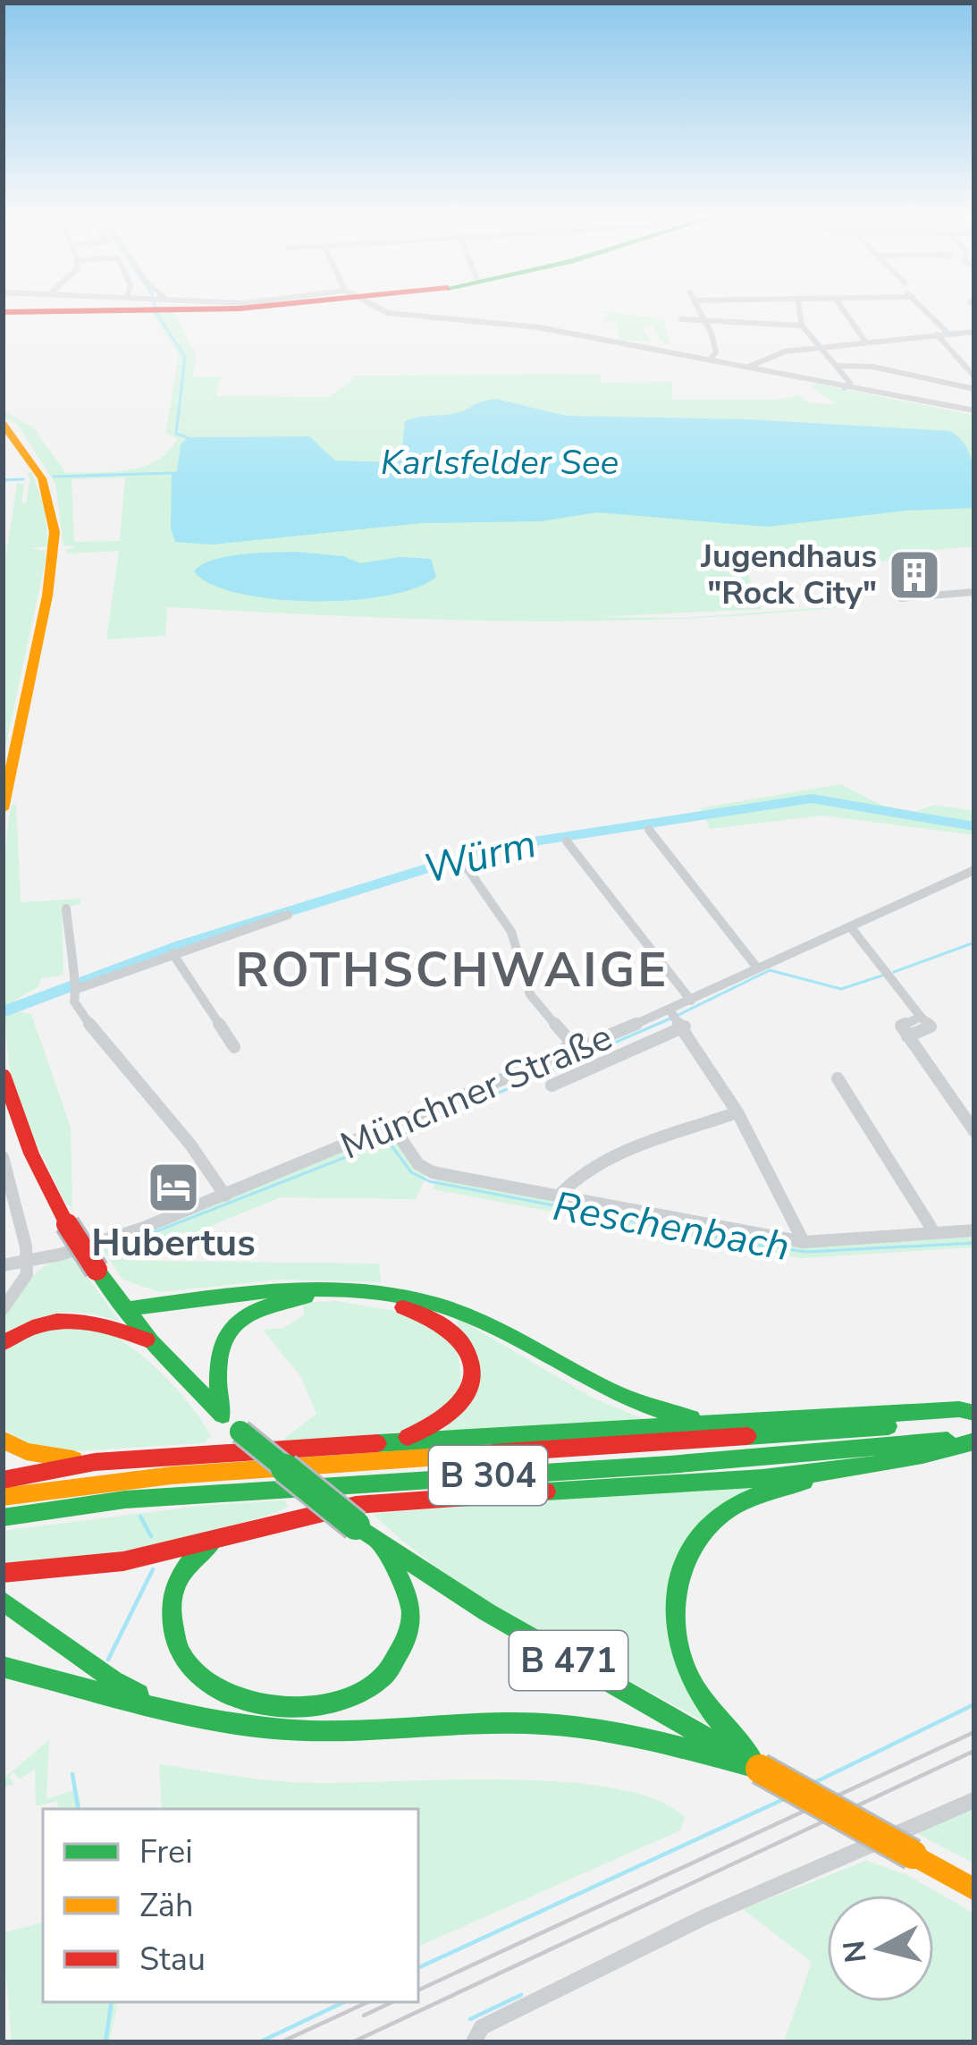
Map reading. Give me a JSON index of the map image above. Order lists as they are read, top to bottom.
{
  "streets": {
    "main road": ["B 304", "B 471"],
    "street": ["Münchner Straße"]
  },
  "districts": ["ROTHSCHWAIGE"],
  "water": ["Karlsfelder See", "Würm", "Reschenbach"],
  "places": {
    "building": ["Jugendhaus \"Rock City\""],
    "hotel": ["Hubertus"]
  },
  "legend": ["Frei", "Zäh", "Stau"],
  "north": "left"
}
